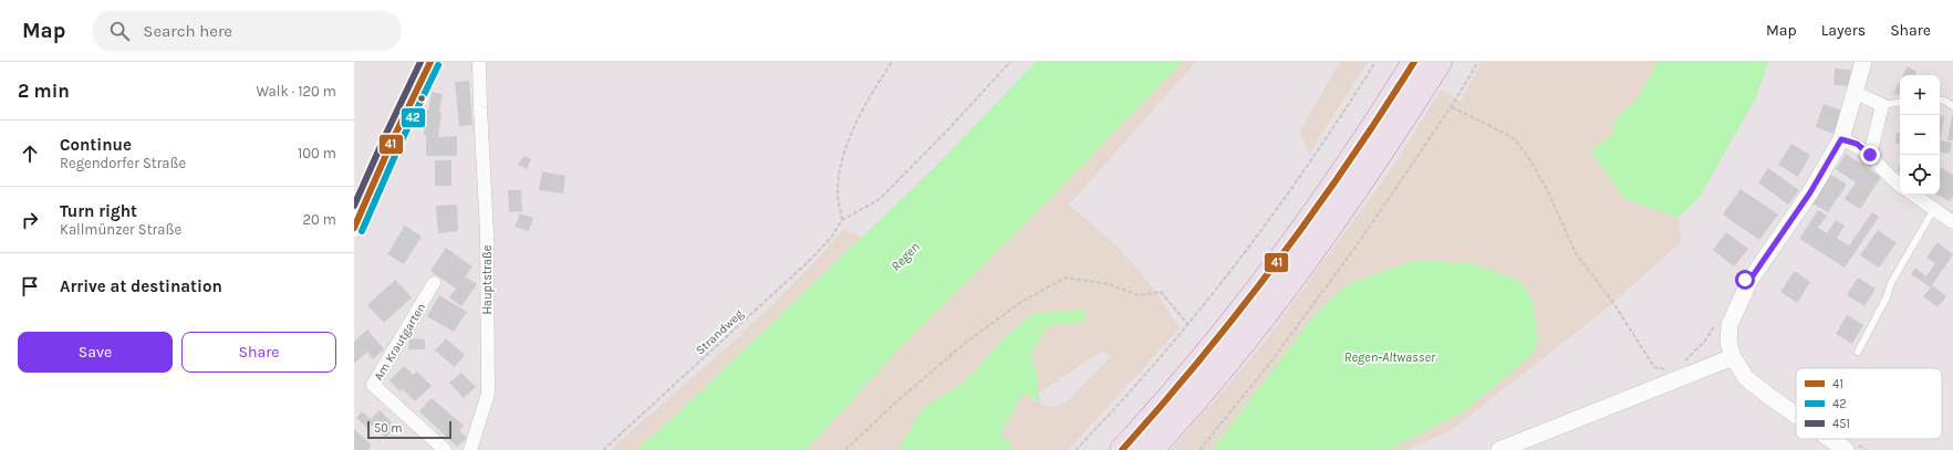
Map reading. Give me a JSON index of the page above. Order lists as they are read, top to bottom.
{
  "streets": {
    "street": ["Hauptstraße", "Am Krautgarten"],
    "path": ["Strandweg"]
  },
  "water": ["Regen", "Regen-Altwasser"],
  "lines": ["transit line 41", "transit line 451", "transit line 42"],
  "legend": ["41", "42", "451"],
  "scale_bar": "50 m",
  "page": {
    "header": "Map",
    "search": "Search here",
    "nav": ["Map", "Layers", "Share"],
    "heading": ["2 min", "Walk · 120 m"],
    "map_buttons": ["+", "−"],
    "list": [
      ["Continue", "Regendorfer Straße", "100 m"],
      ["Turn right", "Kallmünzer Straße", "20 m"],
      "Arrive at destination"
    ],
    "buttons": ["Save", "Share"],
    "scale": "50 m"
  }
}
